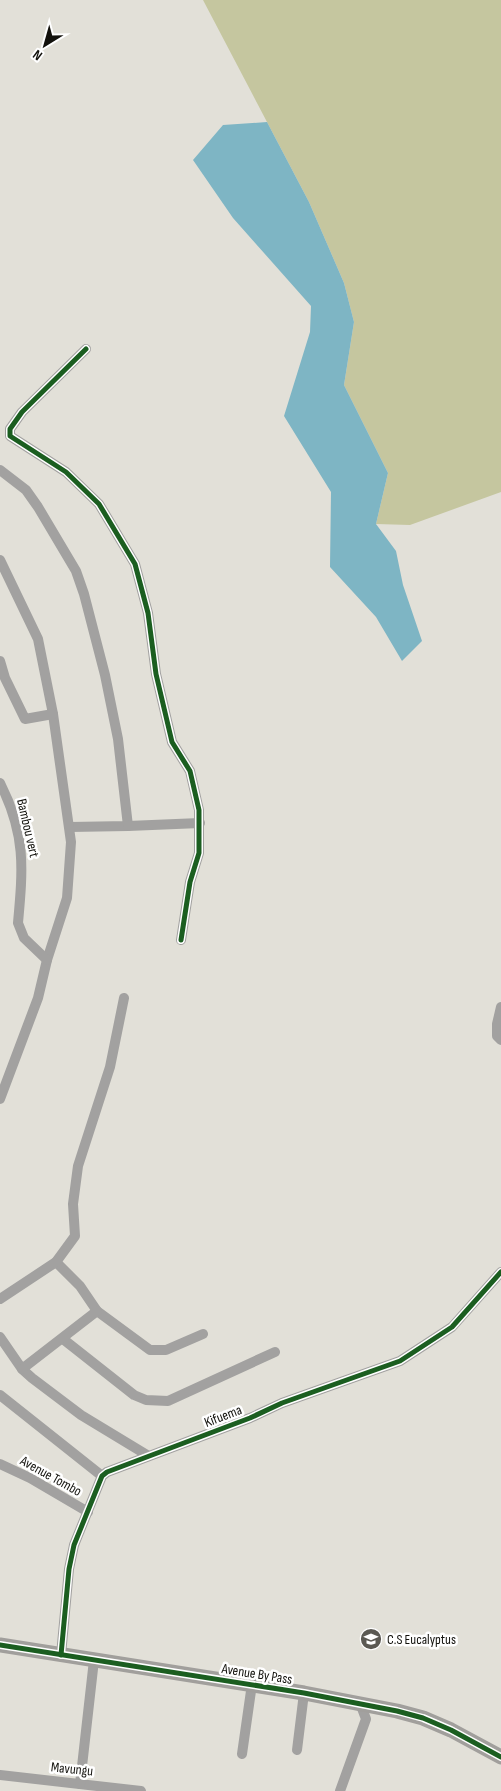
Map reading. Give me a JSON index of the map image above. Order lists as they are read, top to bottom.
{
  "streets": {
    "highway": ["Avenue By Pass"],
    "street": [
      "Bambou vert",
      "Kifuema",
      "Avenue Tombo",
      "Mavungu"
    ]
  },
  "places": {
    "school or university": ["C.S Eucalyptus"]
  },
  "north": "bottom left"
}
